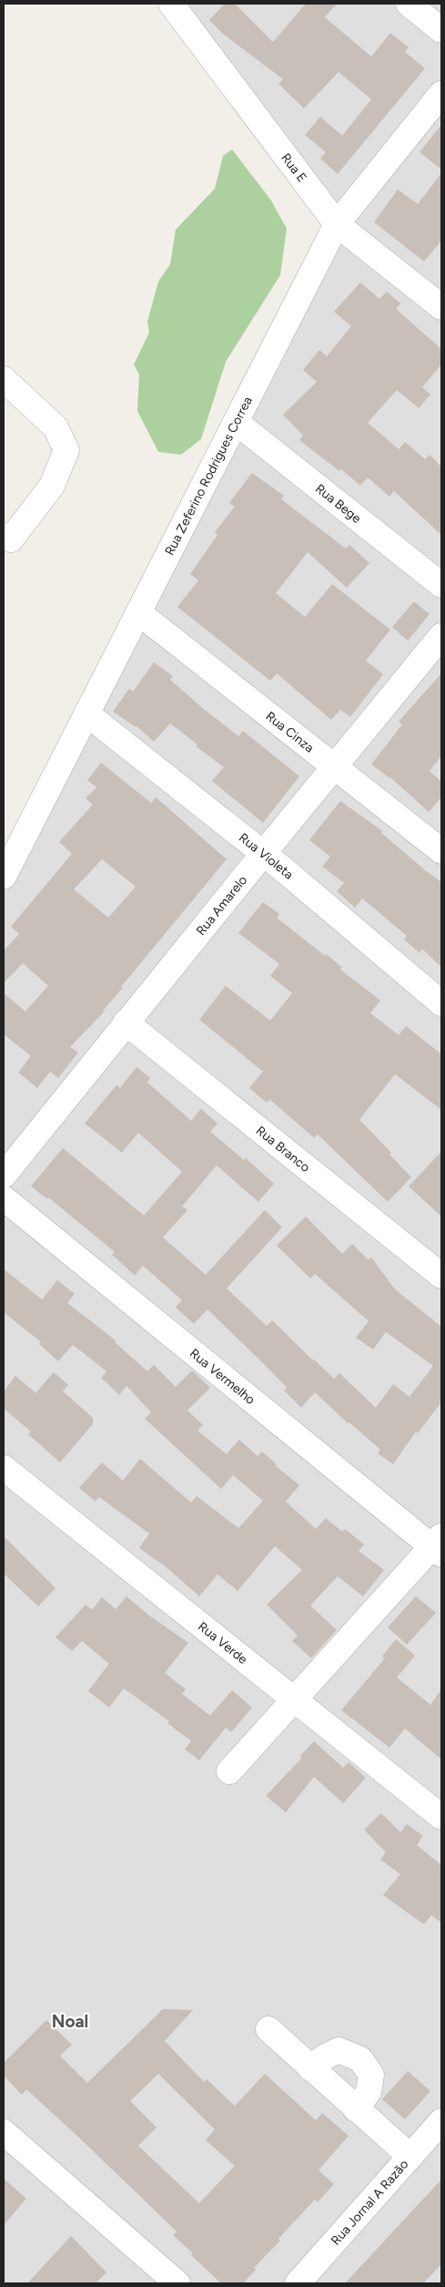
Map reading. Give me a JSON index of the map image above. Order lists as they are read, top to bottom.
{
  "streets": {
    "street": [
      "Rua E",
      "Rua Zeferino Rodrigues Correa",
      "Rua Bege",
      "Rua Cinza",
      "Rua Violeta",
      "Rua Amarelo",
      "Rua Branco",
      "Rua Vermelho",
      "Rua Verde",
      "Rua Jornal A Razão"
    ]
  },
  "crossings": [
    ["Rua E", "Rua Zeferino Rodrigues Correa"],
    ["Rua Zeferino Rodrigues Correa", "Rua Bege"],
    ["Rua Zeferino Rodrigues Correa", "Rua Cinza"],
    ["Rua Zeferino Rodrigues Correa", "Rua Violeta"],
    ["Rua Cinza", "Rua Amarelo"],
    ["Rua Violeta", "Rua Amarelo"],
    ["Rua Amarelo", "Rua Branco"]
  ],
  "districts": ["Noal"]
}
